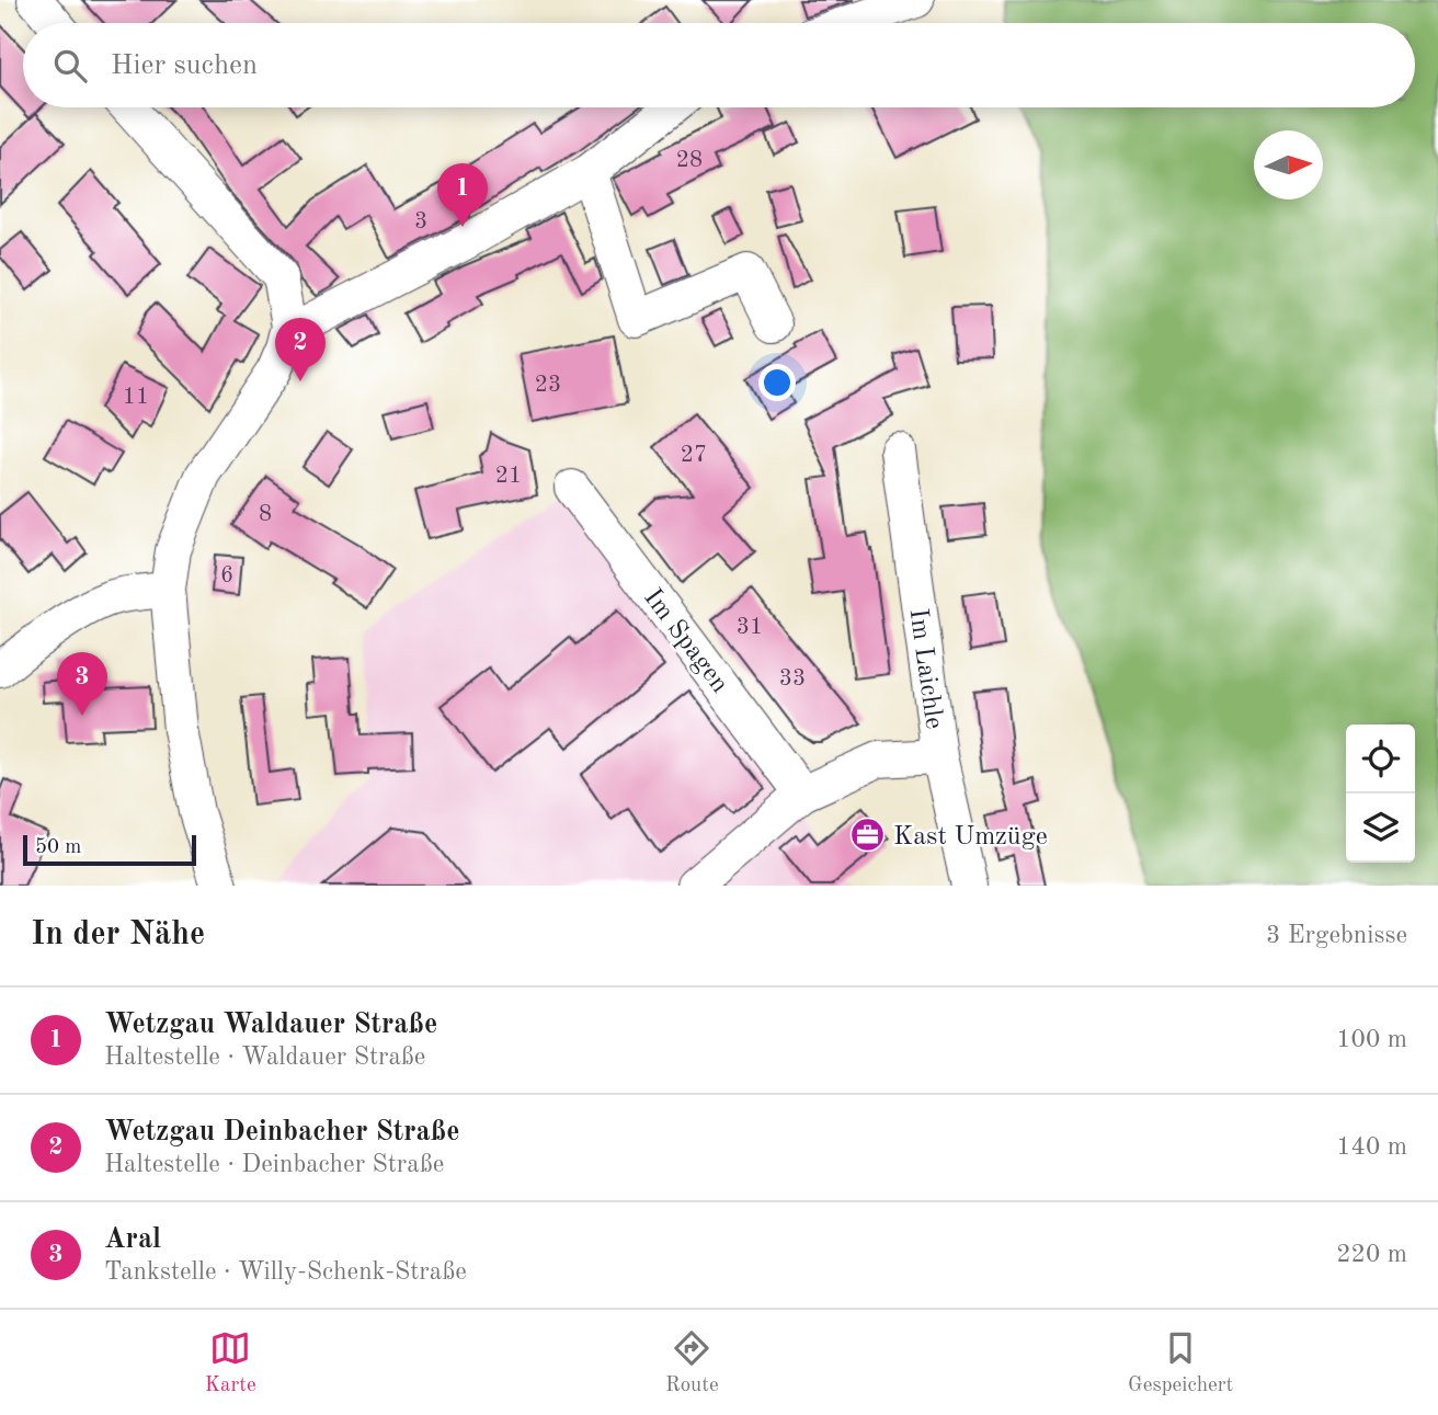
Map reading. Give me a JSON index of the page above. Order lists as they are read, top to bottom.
{
  "streets": {
    "street": ["Im Spagen", "Im Laichle"]
  },
  "places": {
    "office": ["Kast Umzüge"]
  },
  "house_numbers": [
    "28",
    "3",
    "23",
    "11",
    "27",
    "21",
    "8",
    "6",
    "31",
    "33"
  ],
  "scale_bar": "50 m",
  "north": "right",
  "page": {
    "search": "Hier suchen",
    "pins": ["1", "2", "3"],
    "scale": "50 m",
    "heading": ["In der Nähe", "3 Ergebnisse"],
    "list": [
      {
        "mark": "1",
        "name": "Wetzgau Waldauer Straße",
        "note": "Haltestelle · Waldauer Straße",
        "value": "100 m"
      },
      {
        "mark": "2",
        "name": "Wetzgau Deinbacher Straße",
        "note": "Haltestelle · Deinbacher Straße",
        "value": "140 m"
      },
      {
        "mark": "3",
        "name": "Aral",
        "note": "Tankstelle · Willy-Schenk-Straße",
        "value": "220 m"
      }
    ],
    "nav": ["Karte", "Route", "Gespeichert"]
  }
}
